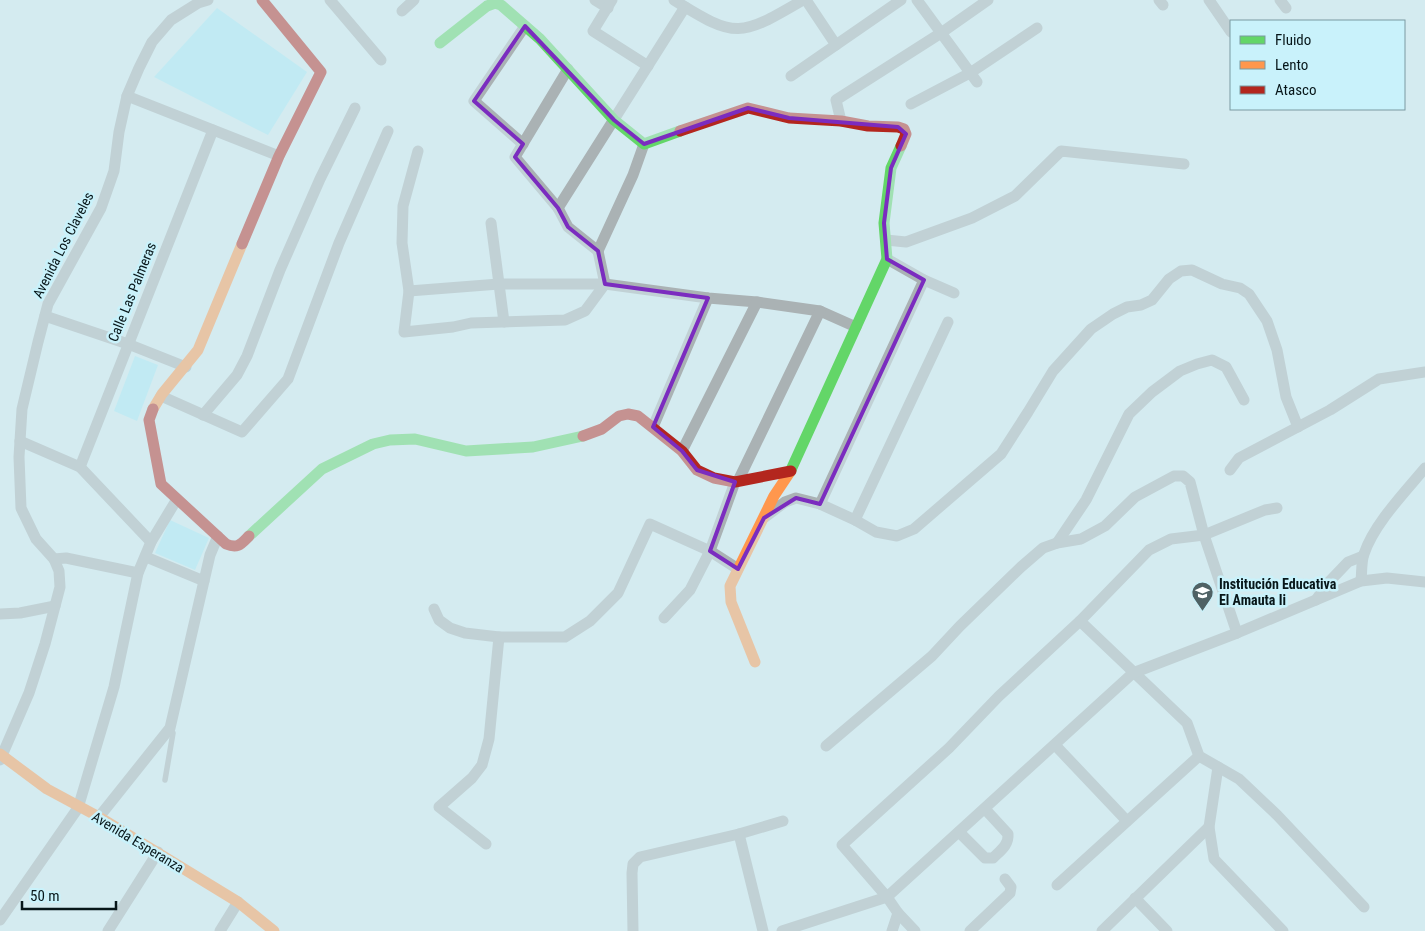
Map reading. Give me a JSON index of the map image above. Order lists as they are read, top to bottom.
{
  "streets": {
    "street": ["Avenida Los Claveles", "Calle Las Palmeras", "Avenida Esperanza"]
  },
  "crossings": [
    ["Avenida Los Claveles", "Avenida Esperanza"]
  ],
  "places": {
    "school or university": ["Institución Educativa El Amauta Ii"]
  },
  "legend": ["Fluido", "Lento", "Atasco"],
  "scale_bar": "50 m"
}
